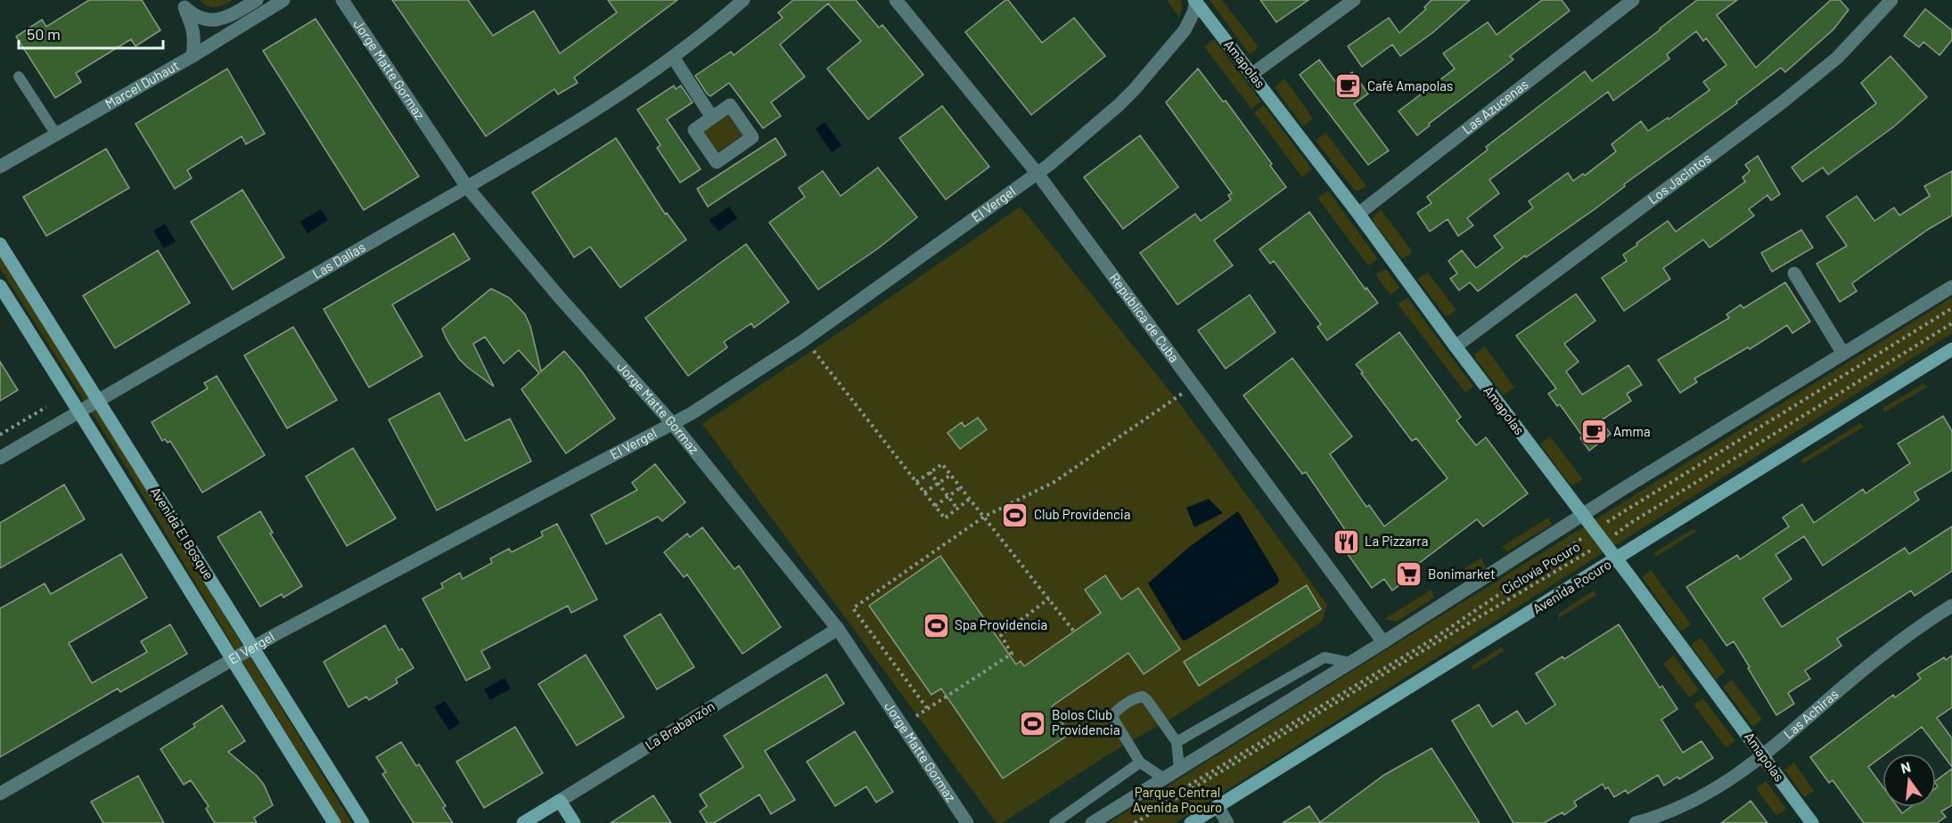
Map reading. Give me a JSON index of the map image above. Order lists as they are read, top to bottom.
{
  "streets": {
    "street": [
      "Amapolas",
      "Jorge Matte Gormaz",
      "Marcel Duhaut",
      "Las Azucenas",
      "Los Jacintos",
      "El Vergel",
      "Las Dalias",
      "República de Cuba",
      "Avenida El Bosque",
      "Avenida Pocuro",
      "Las Achiras",
      "La Brabanzón"
    ],
    "path": ["Ciclovía Pocuro"]
  },
  "crossings": [
    ["Amapolas", "Las Azucenas"],
    ["Amapolas", "Los Jacintos"],
    ["Amapolas", "El Vergel"],
    ["Amapolas", "Ciclovía Pocuro"],
    ["Amapolas", "Avenida Pocuro"],
    ["Amapolas", "Las Achiras"],
    ["Jorge Matte Gormaz", "El Vergel"],
    ["Jorge Matte Gormaz", "Las Dalias"],
    ["Jorge Matte Gormaz", "La Brabanzón"],
    ["El Vergel", "República de Cuba"],
    ["El Vergel", "Avenida El Bosque"],
    ["Las Dalias", "Avenida El Bosque"]
  ],
  "parks": ["Parque Central Avenida Pocuro"],
  "places": {
    "cafe": ["Café Amapolas", "Amma"],
    "sports": ["Club Providencia", "Spa Providencia", "Bolos Club Providencia"],
    "restaurant": ["La Pizzarra"],
    "supermarket": ["Bonimarket"]
  },
  "scale_bar": "50 m",
  "north": "top"
}
